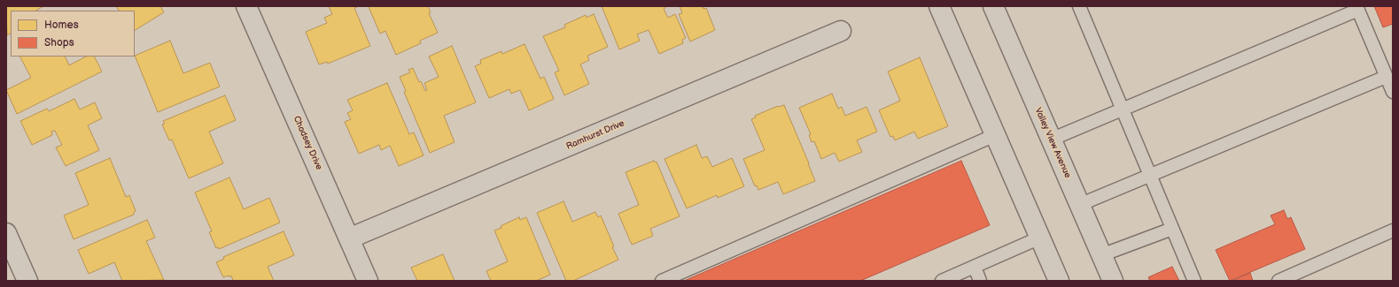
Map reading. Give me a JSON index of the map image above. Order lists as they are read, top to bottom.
{
  "streets": {
    "street": ["Ramhurst Drive", "Chadsey Drive", "Valley View Avenue"]
  },
  "crossings": [
    ["Ramhurst Drive", "Chadsey Drive"]
  ],
  "legend": ["Homes", "Shops"]
}
